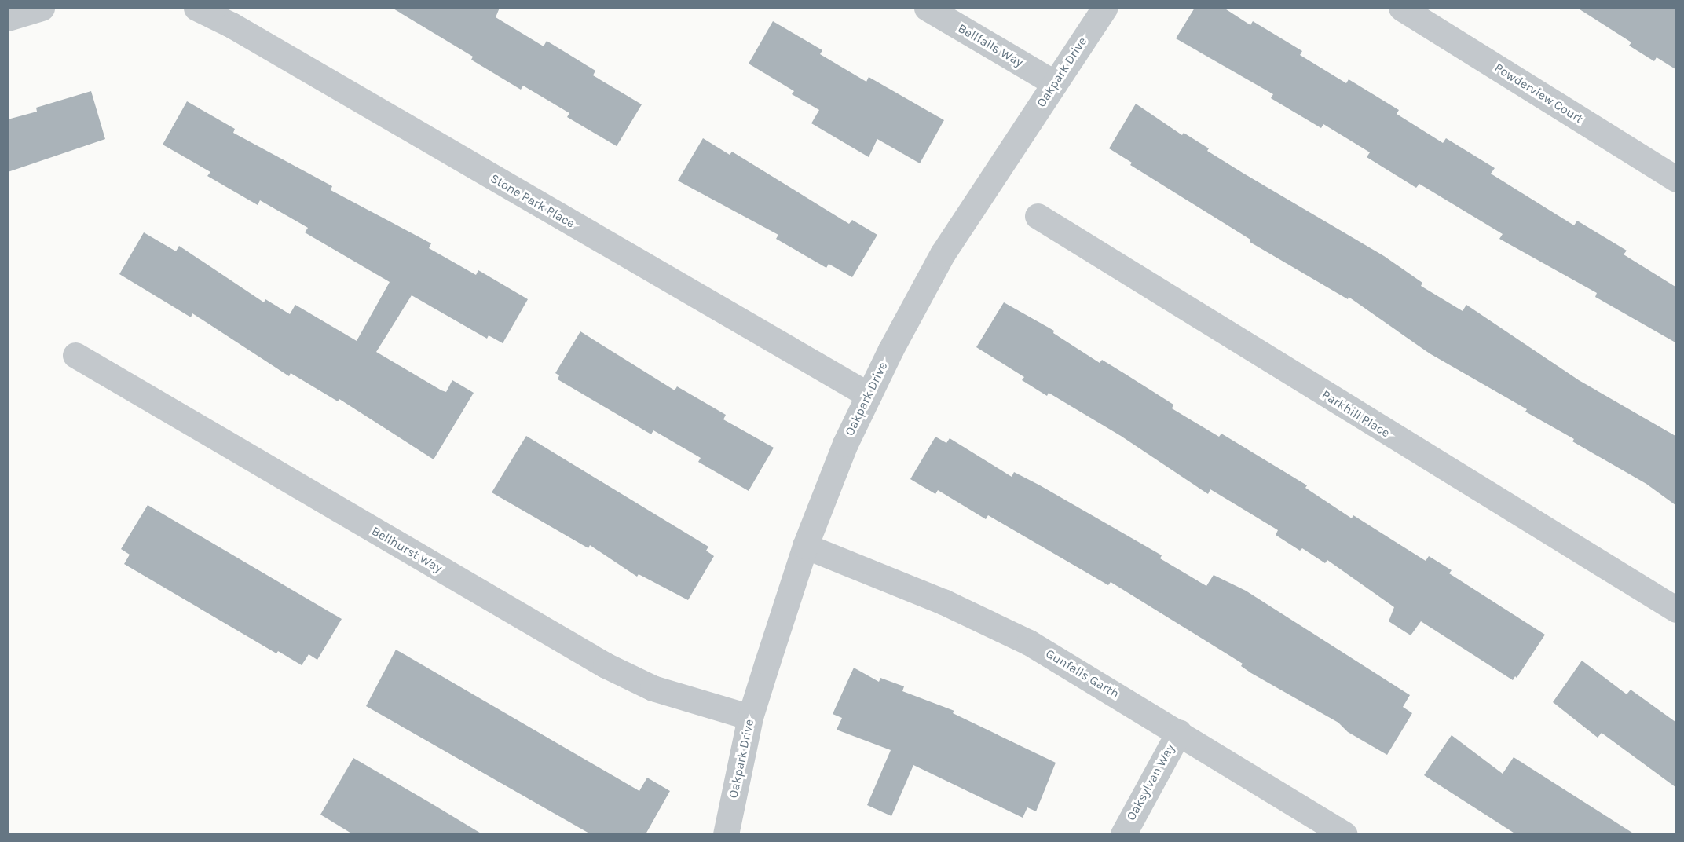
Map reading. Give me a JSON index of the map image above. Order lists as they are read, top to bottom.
{
  "streets": {
    "street": [
      "Bellfalls Way",
      "Oakpark Drive",
      "Powderview Court",
      "Stone Park Place",
      "Parkhill Place",
      "Bellhurst Way",
      "Gunfalls Garth",
      "Oaksylvan Way"
    ]
  },
  "crossings": [
    ["Bellfalls Way", "Oakpark Drive"],
    ["Oakpark Drive", "Stone Park Place"],
    ["Oakpark Drive", "Bellhurst Way"],
    ["Oakpark Drive", "Gunfalls Garth"],
    ["Gunfalls Garth", "Oaksylvan Way"]
  ]
}
